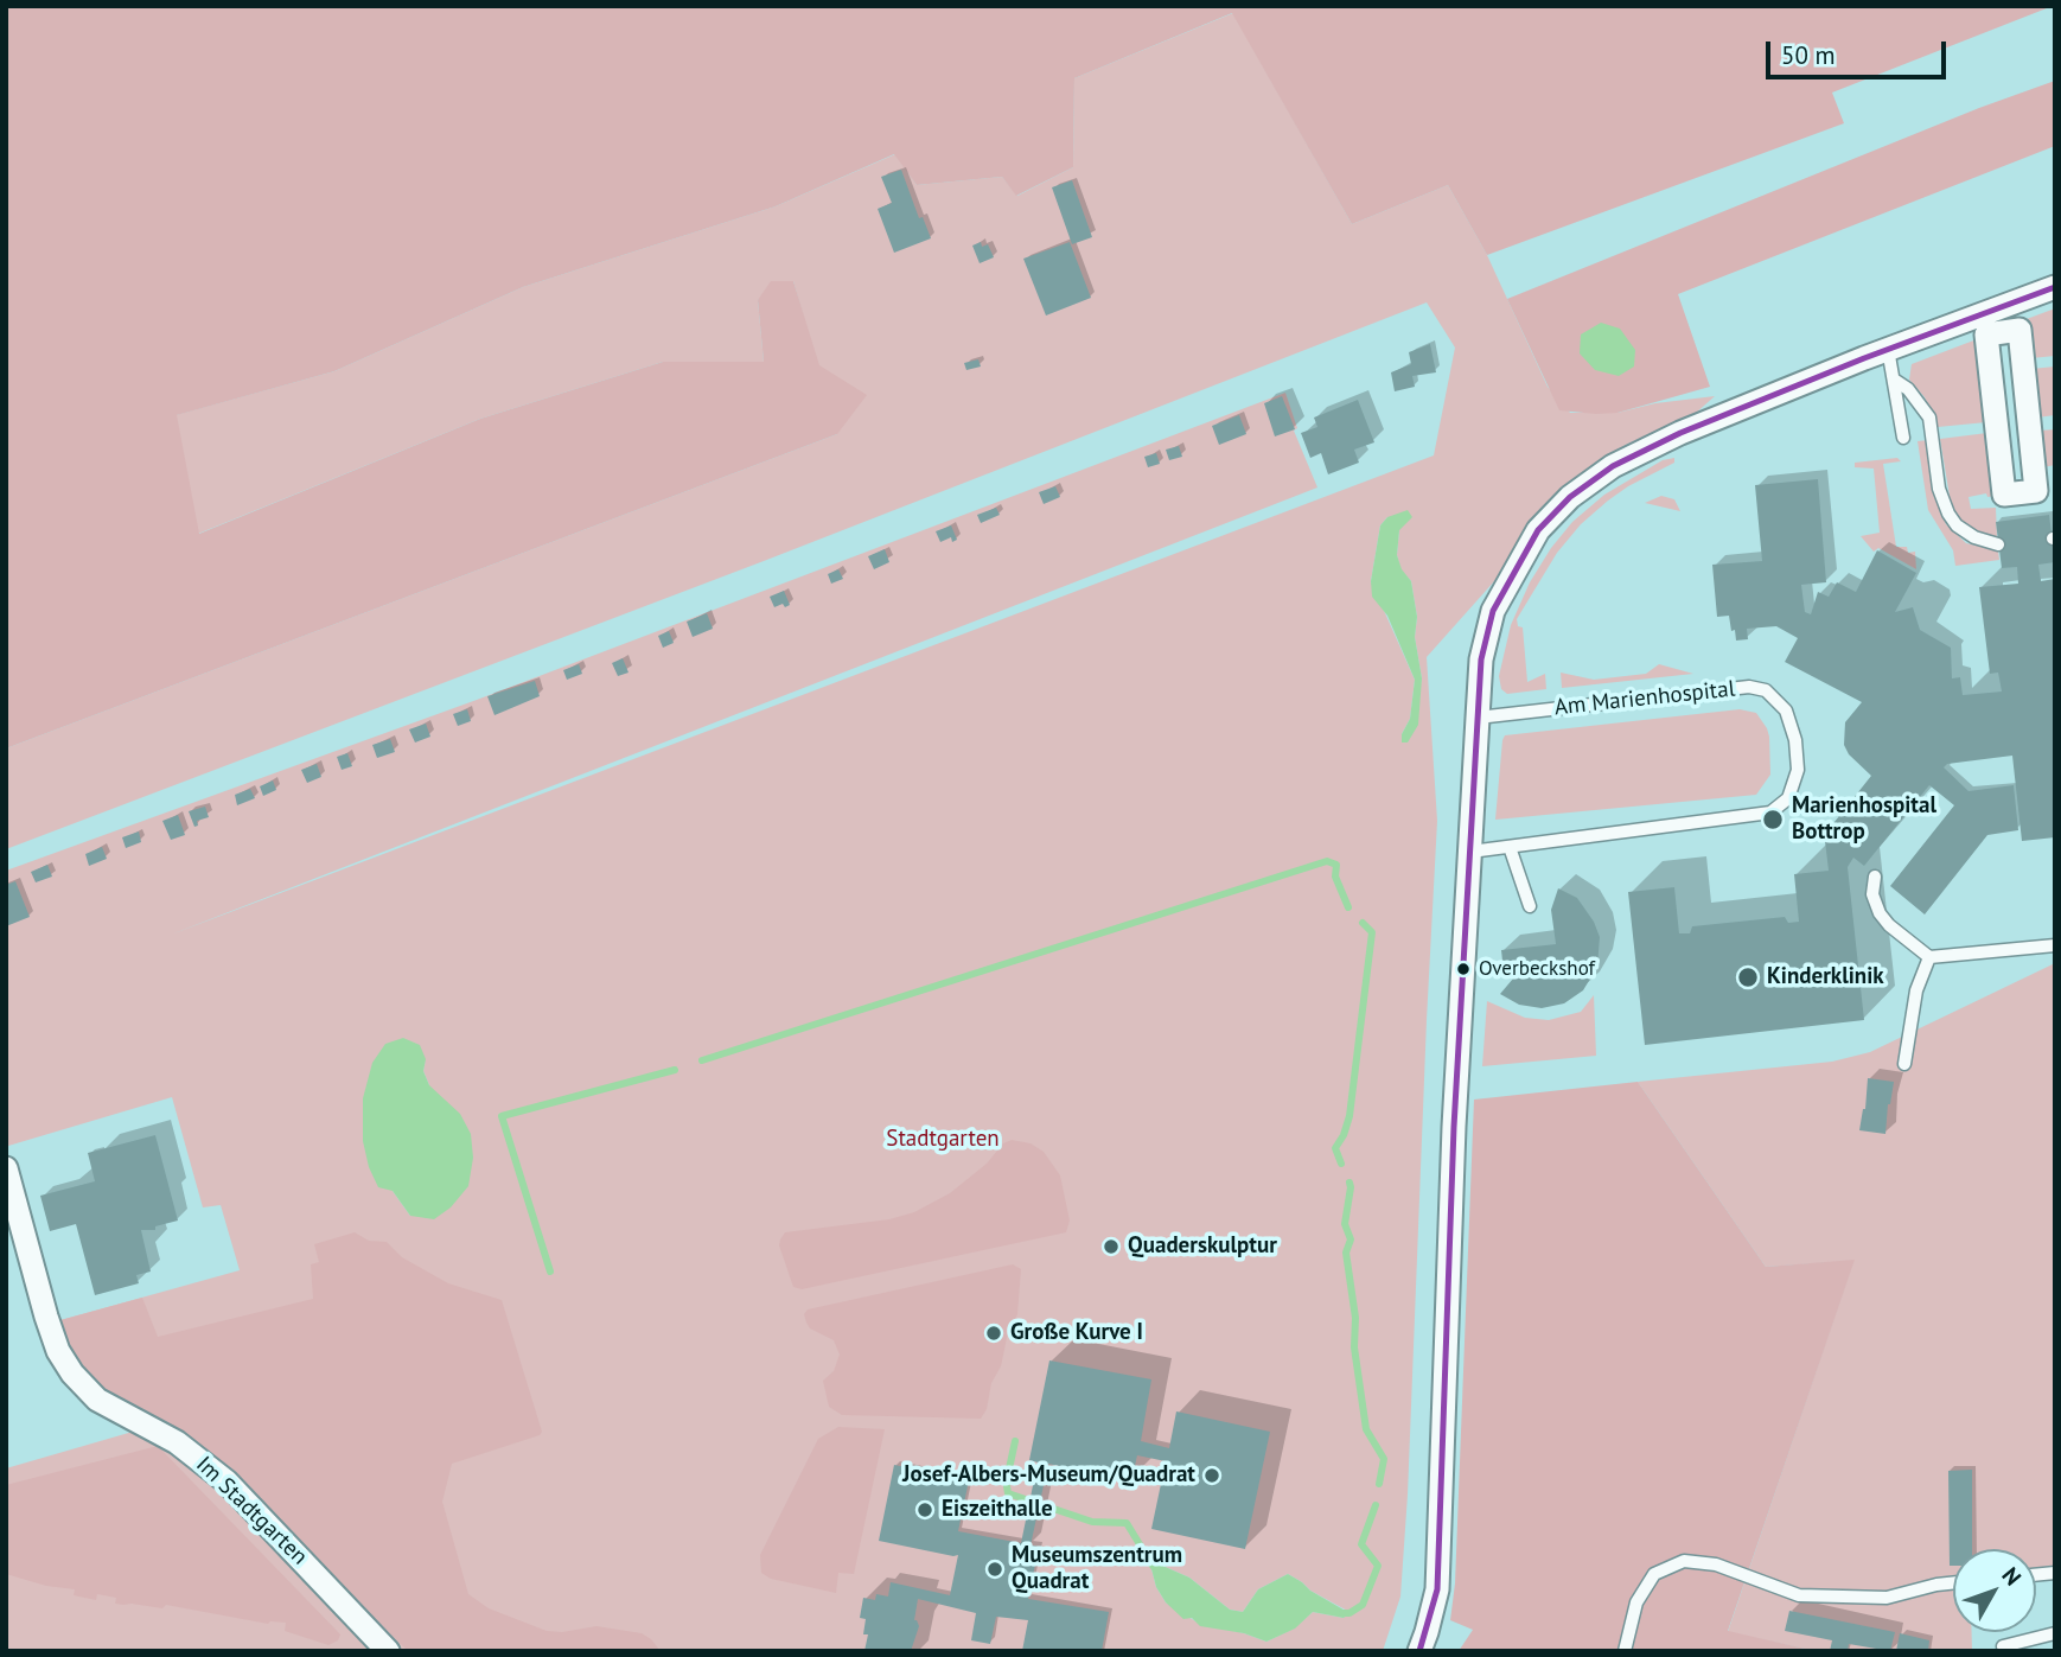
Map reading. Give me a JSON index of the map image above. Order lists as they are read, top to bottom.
{
  "streets": {
    "street": ["Im Stadtgarten"],
    "lane": ["Am Marienhospital"]
  },
  "parks": ["Stadtgarten"],
  "places": [
    "Marienhospital Bottrop",
    "Overbeckshof",
    "Kinderklinik",
    "Quaderskulptur",
    "Große Kurve I",
    "Josef-Albers-Museum/Quadrat",
    "Eiszeithalle",
    "Museumszentrum Quadrat"
  ],
  "scale_bar": "50 m",
  "north": "top right"
}
